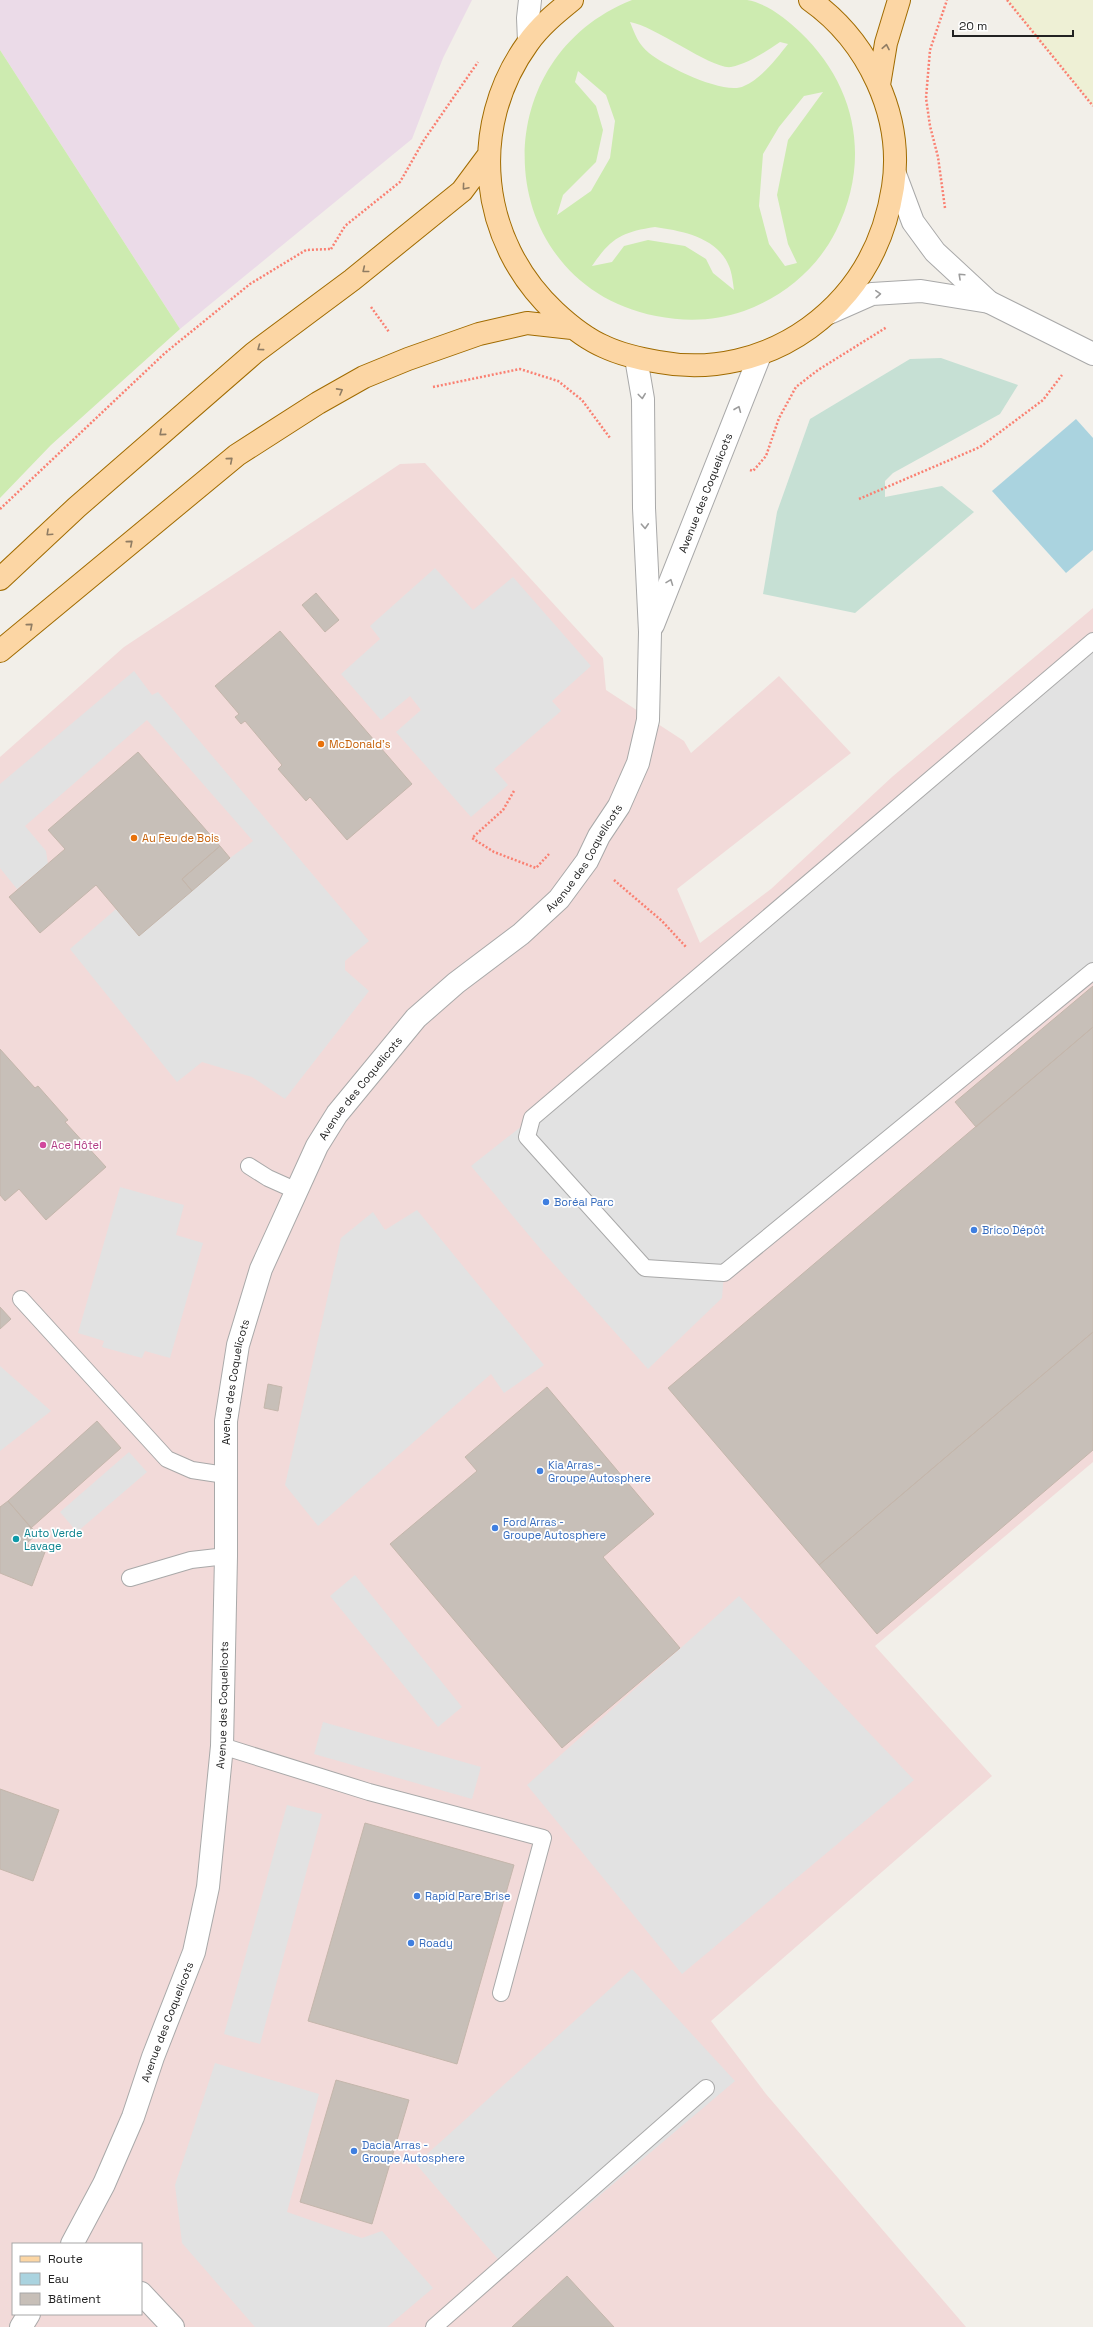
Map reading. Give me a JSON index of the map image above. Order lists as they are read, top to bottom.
{
  "streets": {
    "street": ["Avenue des Coquelicots"]
  },
  "places": [
    "McDonald's",
    "Au Feu de Bois",
    "Ace Hôtel",
    "Boréal Parc",
    "Brico Dépôt",
    "Kia Arras - Groupe Autosphere",
    "Ford Arras - Groupe Autosphere",
    "Auto Verde Lavage",
    "Rapid Pare Brise",
    "Roady",
    "Dacia Arras - Groupe Autosphere"
  ],
  "legend": ["Route", "Eau", "Bâtiment"],
  "scale_bar": "20 m"
}
